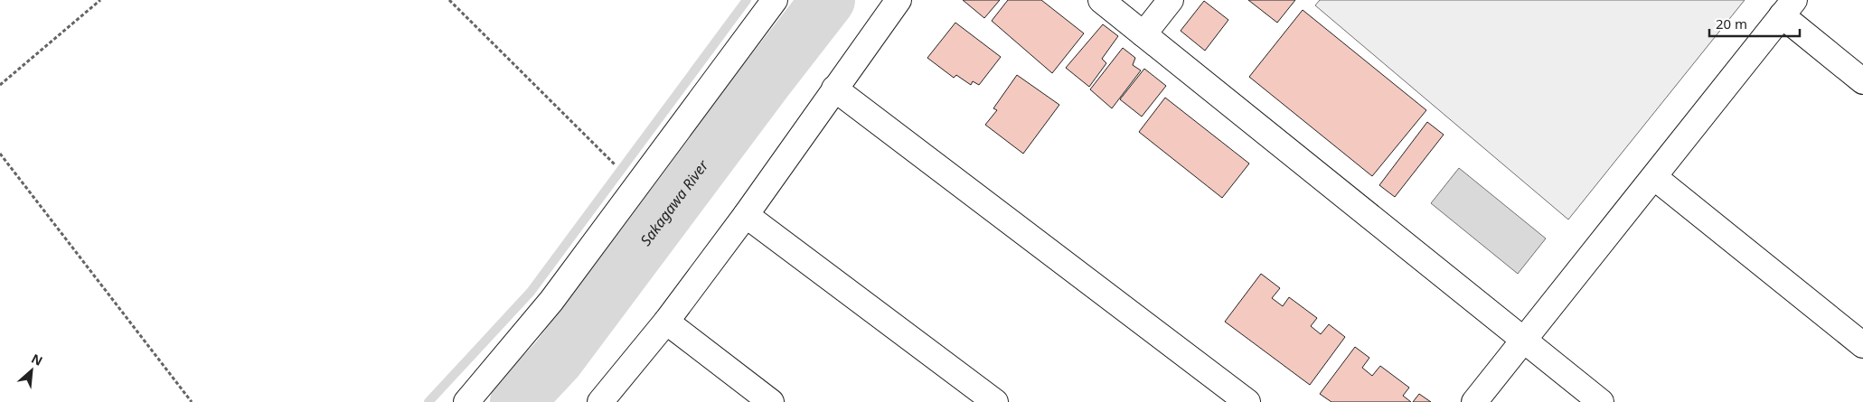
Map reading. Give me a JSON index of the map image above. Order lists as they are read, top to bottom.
{
  "water": ["Sakagawa River"],
  "scale_bar": "20 m",
  "north": "top right"
}
